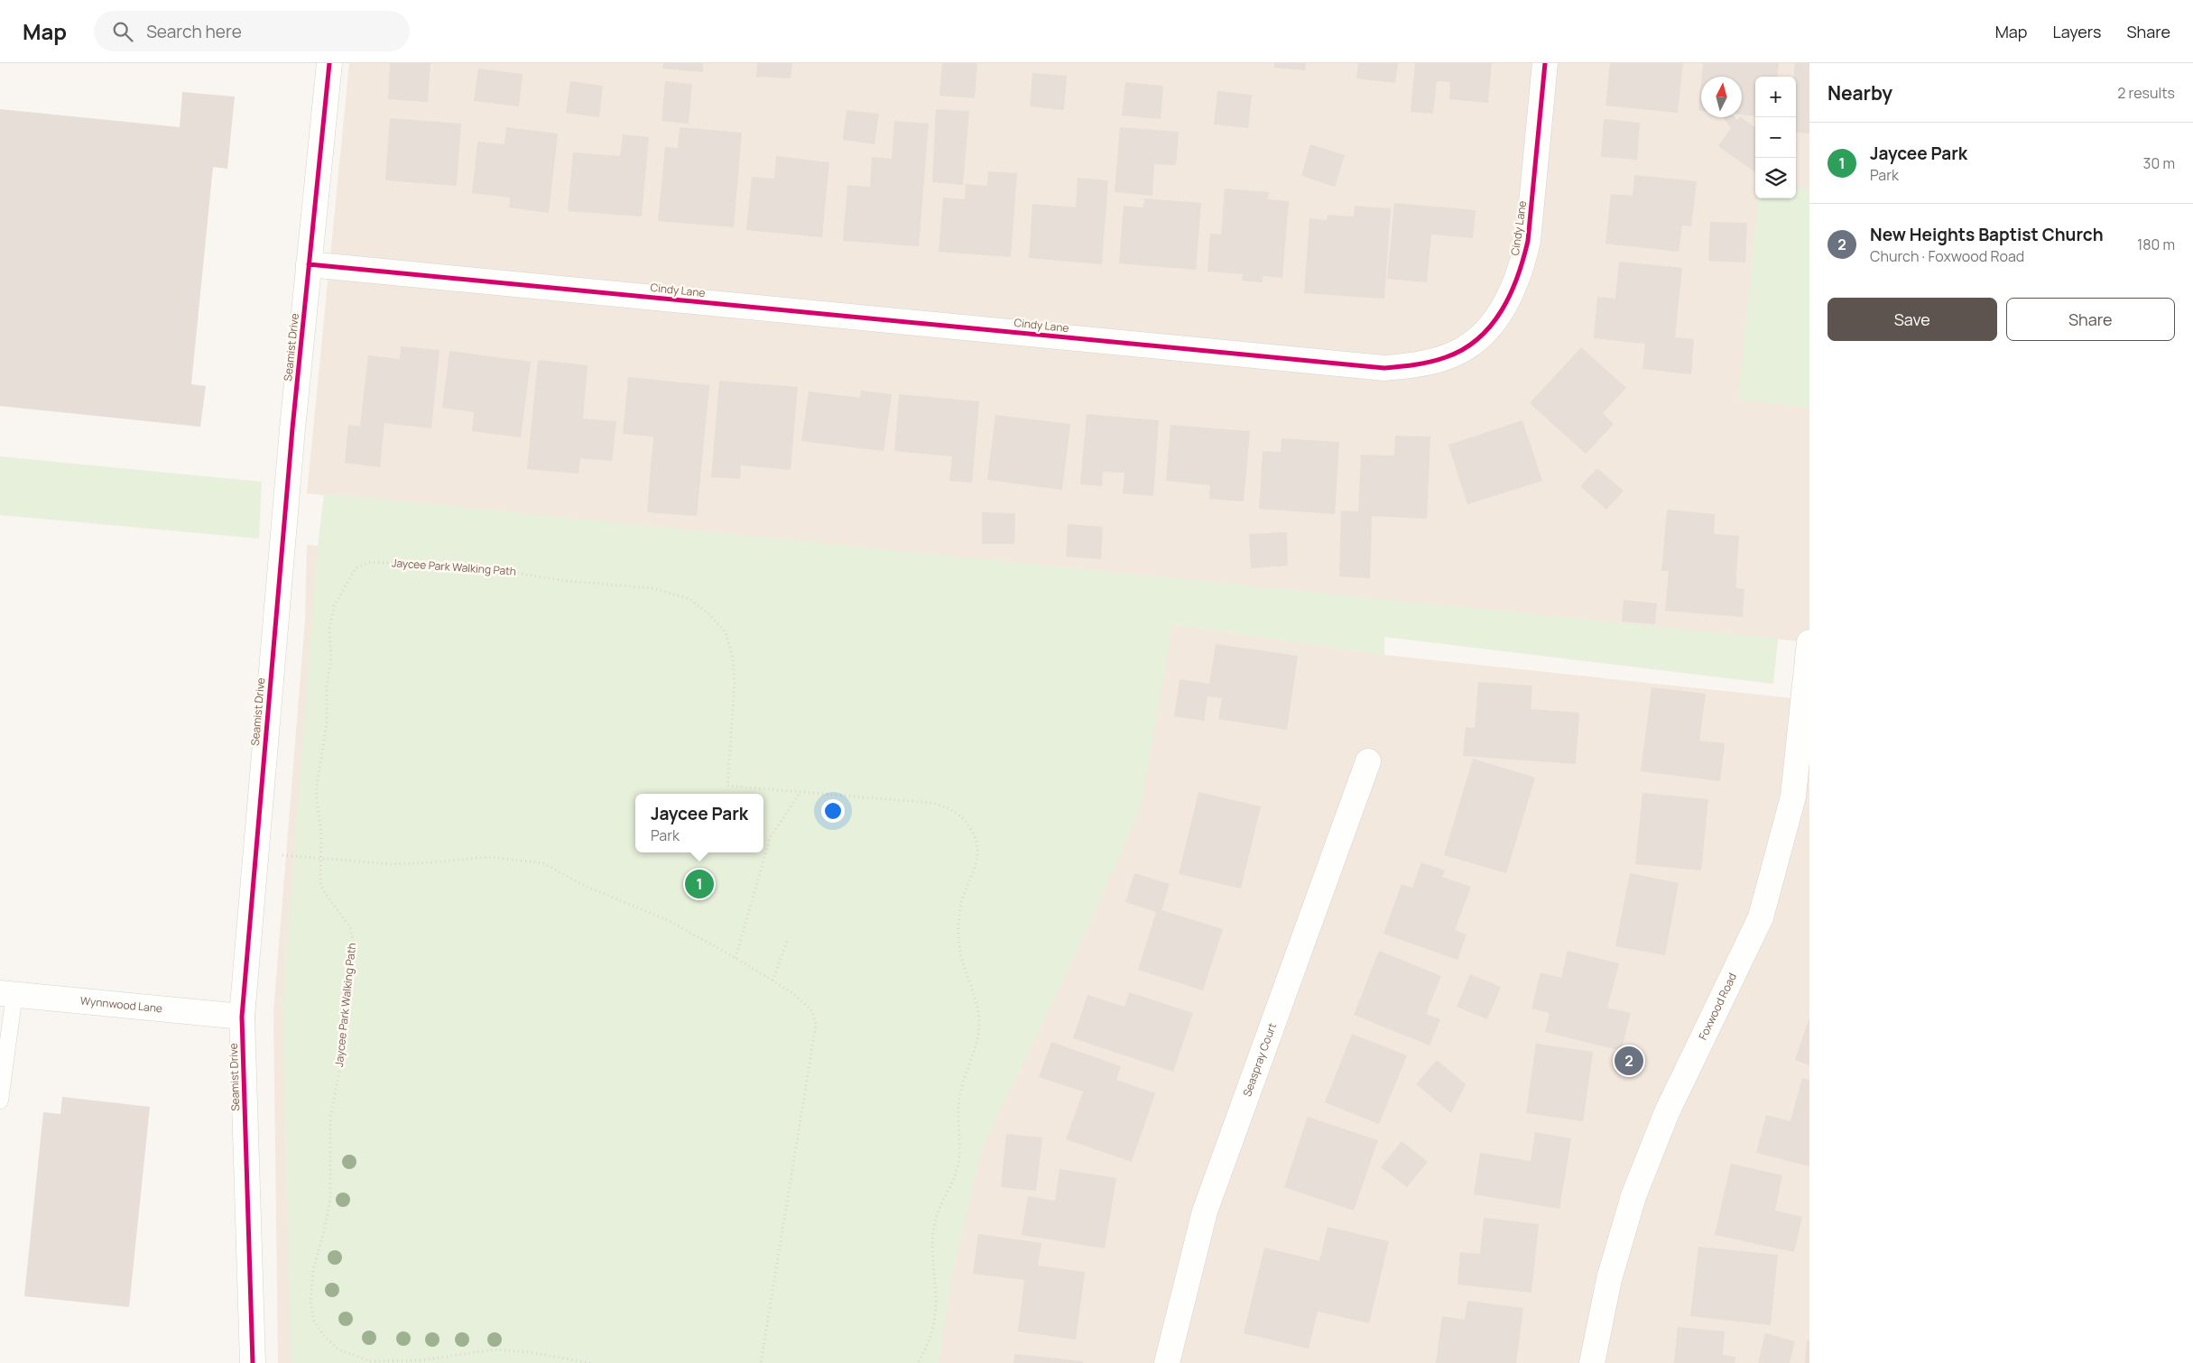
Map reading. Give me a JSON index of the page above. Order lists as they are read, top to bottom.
{
  "streets": {
    "street": [
      "Cindy Lane",
      "Seamist Drive",
      "Wynnwood Lane",
      "Foxwood Road",
      "Seaspray Court"
    ],
    "path": ["Jaycee Park Walking Path"]
  },
  "crossings": [
    ["Cindy Lane", "Seamist Drive"],
    ["Seamist Drive", "Wynnwood Lane"]
  ],
  "north": "top",
  "page": {
    "header": "Map",
    "search": "Search here",
    "nav": ["Map", "Layers", "Share"],
    "heading": ["Nearby", "2 results"],
    "map_buttons": ["+", "−"],
    "list": [
      {
        "mark": "1",
        "name": "Jaycee Park",
        "note": "Park",
        "value": "30 m"
      },
      {
        "mark": "2",
        "name": "New Heights Baptist Church",
        "note": "Church · Foxwood Road",
        "value": "180 m"
      }
    ],
    "buttons": ["Save", "Share"],
    "popup": ["Jaycee Park", "Park"],
    "pins": ["1", "2"]
  }
}
